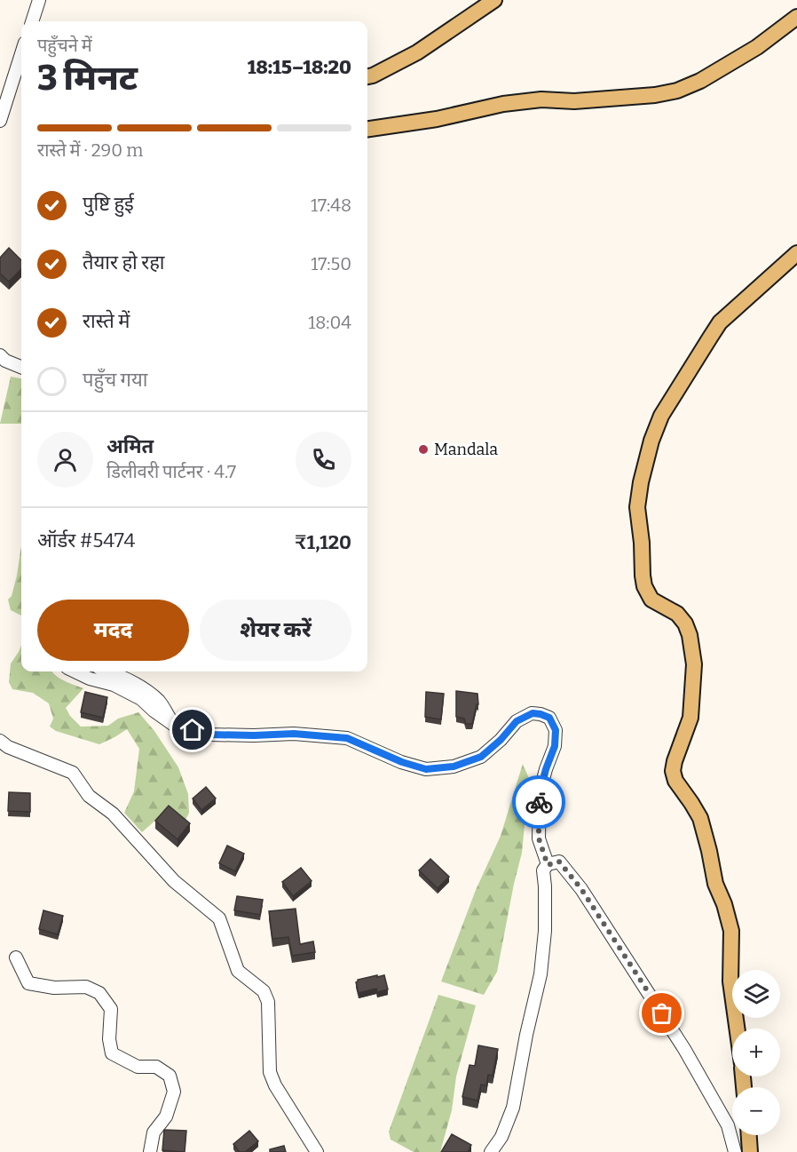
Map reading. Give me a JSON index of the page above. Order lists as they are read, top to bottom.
{
  "places": ["Mandala"],
  "page": {
    "heading": ["3 मिनट", "पहुँचने में", "18:15–18:20"],
    "panel": [
      "अमित",
      "डिलीवरी पार्टनर · 4.7",
      "ऑर्डर #5474",
      "₹1,120"
    ],
    "bar": "रास्ते में · 290 m",
    "list": [
      ["पुष्टि हुई", "17:48"],
      ["तैयार हो रहा", "17:50"],
      ["रास्ते में", "18:04"],
      "पहुँच गया"
    ],
    "buttons": ["मदद", "शेयर करें"],
    "map_buttons": ["+", "−"]
  }
}
